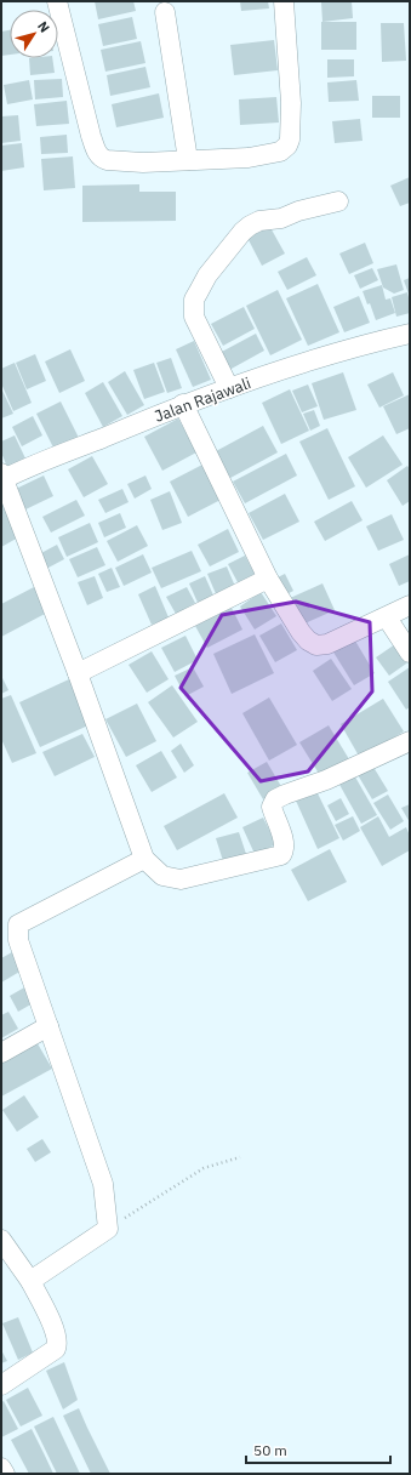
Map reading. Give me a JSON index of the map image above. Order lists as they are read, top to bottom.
{
  "streets": {
    "street": ["Jalan Rajawali"]
  },
  "scale_bar": "50 m",
  "north": "top right"
}
